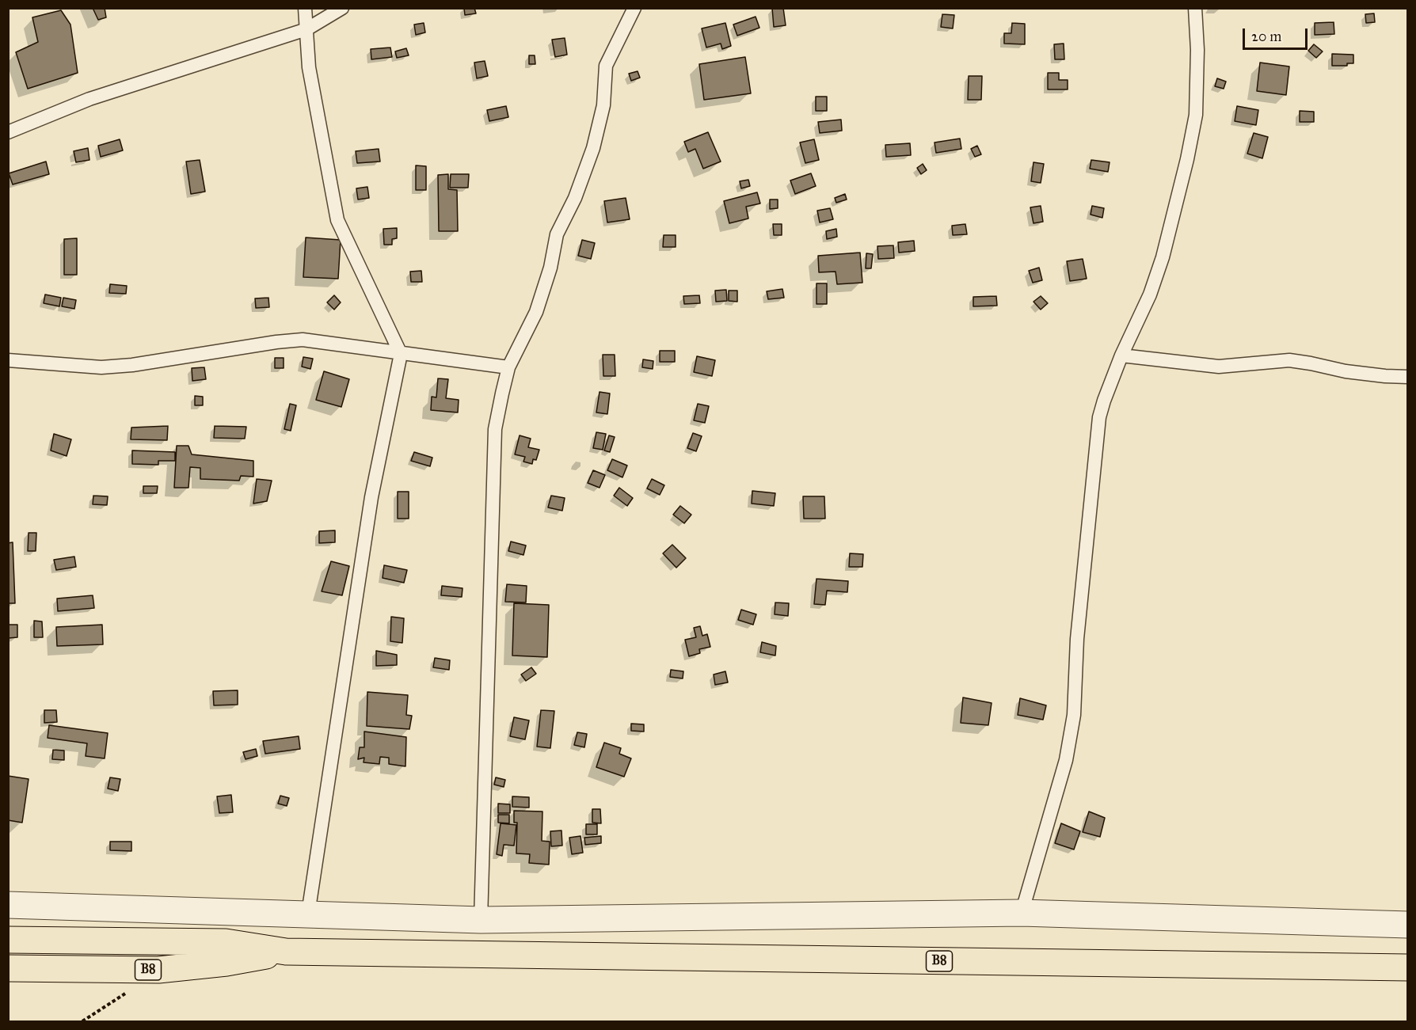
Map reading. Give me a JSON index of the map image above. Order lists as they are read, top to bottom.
{
  "streets": {
    "highway": ["B8"]
  },
  "scale_bar": "20 m"
}
